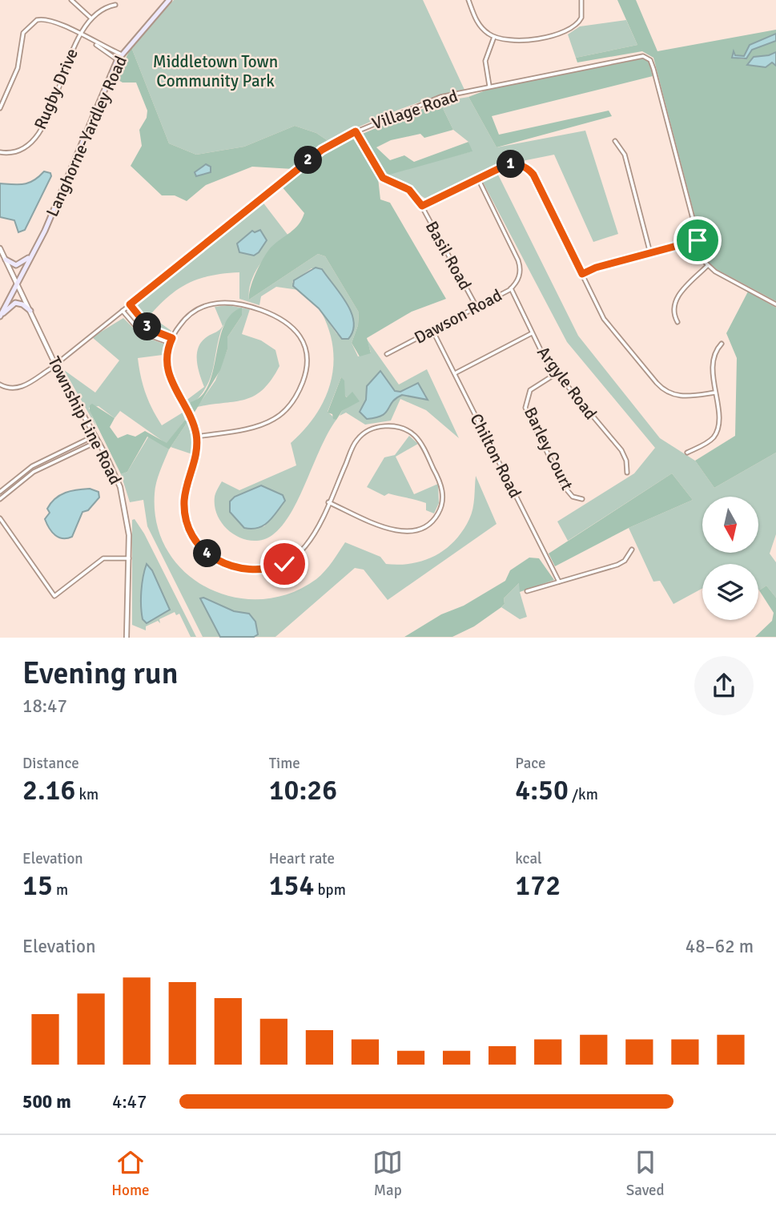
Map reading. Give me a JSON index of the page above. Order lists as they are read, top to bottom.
{
  "streets": {
    "main road": ["Langhorne-Yardley Road"],
    "street": [
      "Rugby Drive",
      "Village Road",
      "Basil Road",
      "Dawson Road",
      "Argyle Road",
      "Township Line Road",
      "Barley Court",
      "Chilton Road"
    ]
  },
  "crossings": [
    ["Village Road", "Basil Road"],
    ["Village Road", "Township Line Road"],
    ["Langhorne-Yardley Road", "Township Line Road"],
    ["Basil Road", "Dawson Road"],
    ["Dawson Road", "Argyle Road"],
    ["Dawson Road", "Chilton Road"],
    ["Argyle Road", "Barley Court"]
  ],
  "parks": ["Middletown Town Community Park"],
  "north": "bottom",
  "page": {
    "pins": [
      "2",
      "1",
      "3",
      "4"
    ],
    "heading": ["Evening run", "18:47"],
    "stats": [
      ["Distance", "2.16 km"],
      ["Time", "10:26"],
      ["Pace", "4:50 /km"],
      ["Elevation", "15 m"],
      ["Heart rate", "154 bpm"],
      ["kcal", "172"]
    ],
    "chart": ["Elevation", "48–62 m"],
    "list": [
      {
        "name": "500 m",
        "note": "4:47"
      }
    ],
    "tabs": ["Home", "Map", "Saved"]
  }
}
